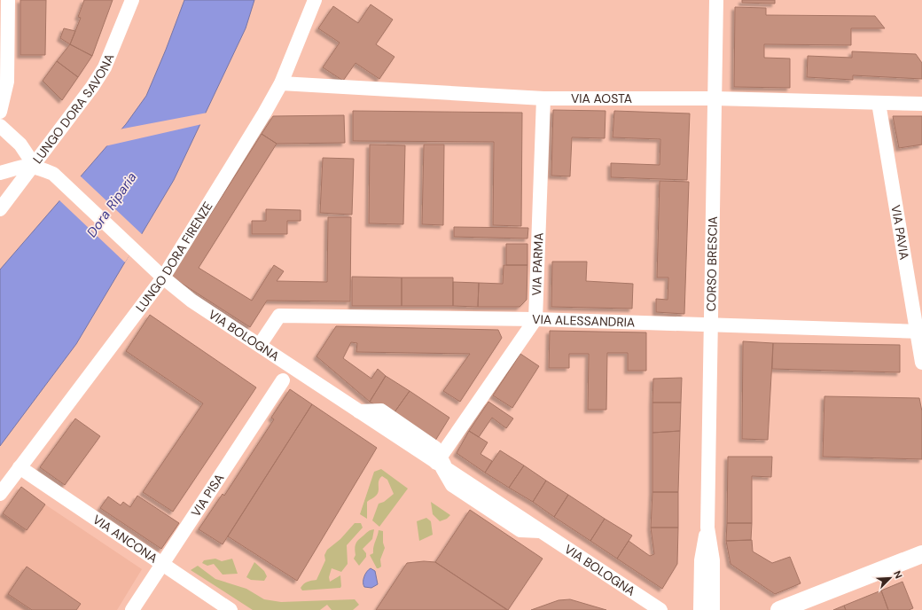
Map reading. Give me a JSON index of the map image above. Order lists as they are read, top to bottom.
{
  "streets": {
    "street": [
      "VIA AOSTA",
      "LUNGO DORA SAVONA",
      "VIA PAVIA",
      "LUNGO DORA FIRENZE",
      "CORSO BRESCIA",
      "VIA PARMA",
      "VIA ALESSANDRIA",
      "VIA BOLOGNA",
      "VIA PISA",
      "VIA ANCONA"
    ]
  },
  "crossings": [
    ["VIA AOSTA", "VIA PAVIA"],
    ["VIA AOSTA", "LUNGO DORA FIRENZE"],
    ["VIA AOSTA", "CORSO BRESCIA"],
    ["VIA AOSTA", "VIA PARMA"],
    ["LUNGO DORA SAVONA", "VIA BOLOGNA"],
    ["VIA PAVIA", "VIA ALESSANDRIA"],
    ["LUNGO DORA FIRENZE", "VIA BOLOGNA"],
    ["LUNGO DORA FIRENZE", "VIA ANCONA"],
    ["CORSO BRESCIA", "VIA ALESSANDRIA"],
    ["VIA PARMA", "VIA ALESSANDRIA"],
    ["VIA ALESSANDRIA", "VIA BOLOGNA"],
    ["VIA PISA", "VIA ANCONA"]
  ],
  "water": ["Dora Riparia"],
  "north": "top right"
}
